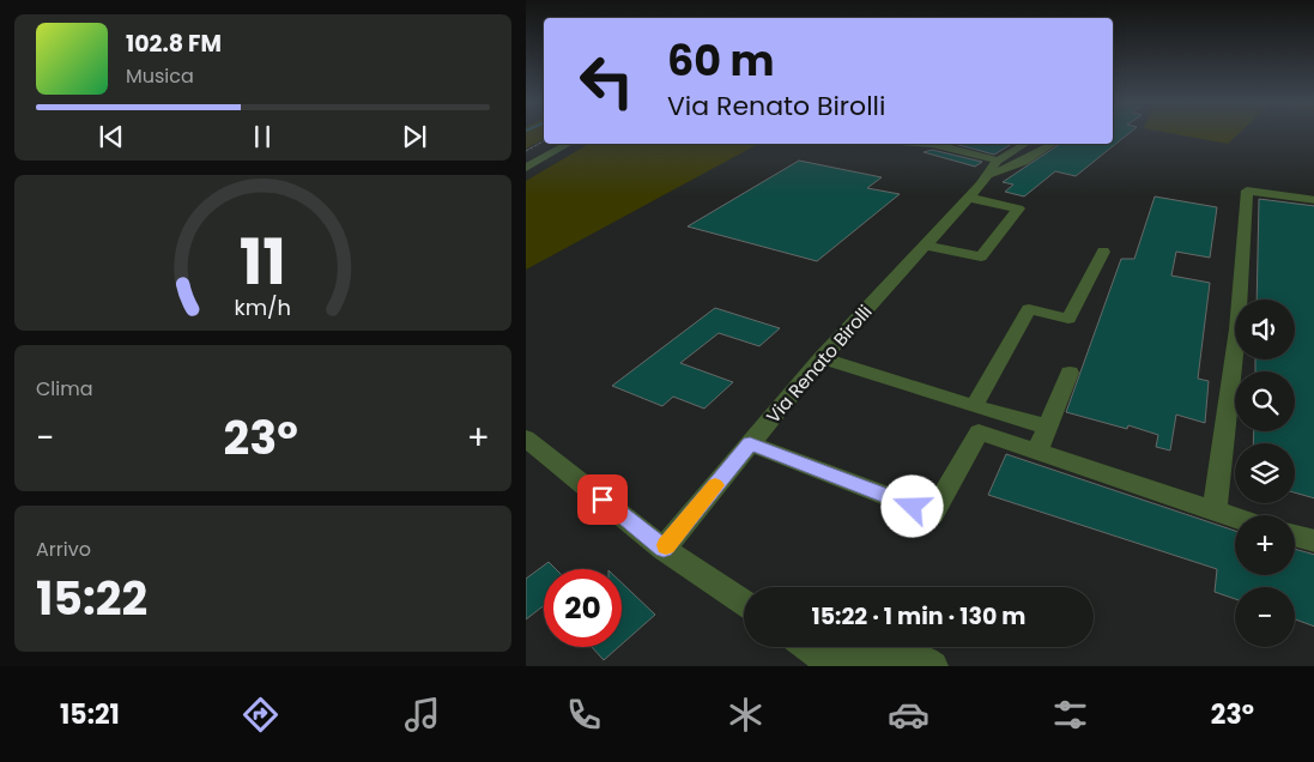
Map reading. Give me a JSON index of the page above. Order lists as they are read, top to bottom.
{
  "streets": {
    "street": ["Via Renato Birolli"]
  },
  "page": {
    "turn": ["60 m", "Via Renato Birolli"],
    "song": ["102.8 FM", "Musica"],
    "map_buttons": ["+", "−"],
    "tile": [
      "Clima",
      ["Arrivo", "15:22"]
    ],
    "heat": ["−", "23°", "+"],
    "limit": "20",
    "trip": "15:22 · 1 min · 130 m",
    "tabs": ["15:21", "23°"],
    "gauge": ["11", "km/h"]
  }
}
